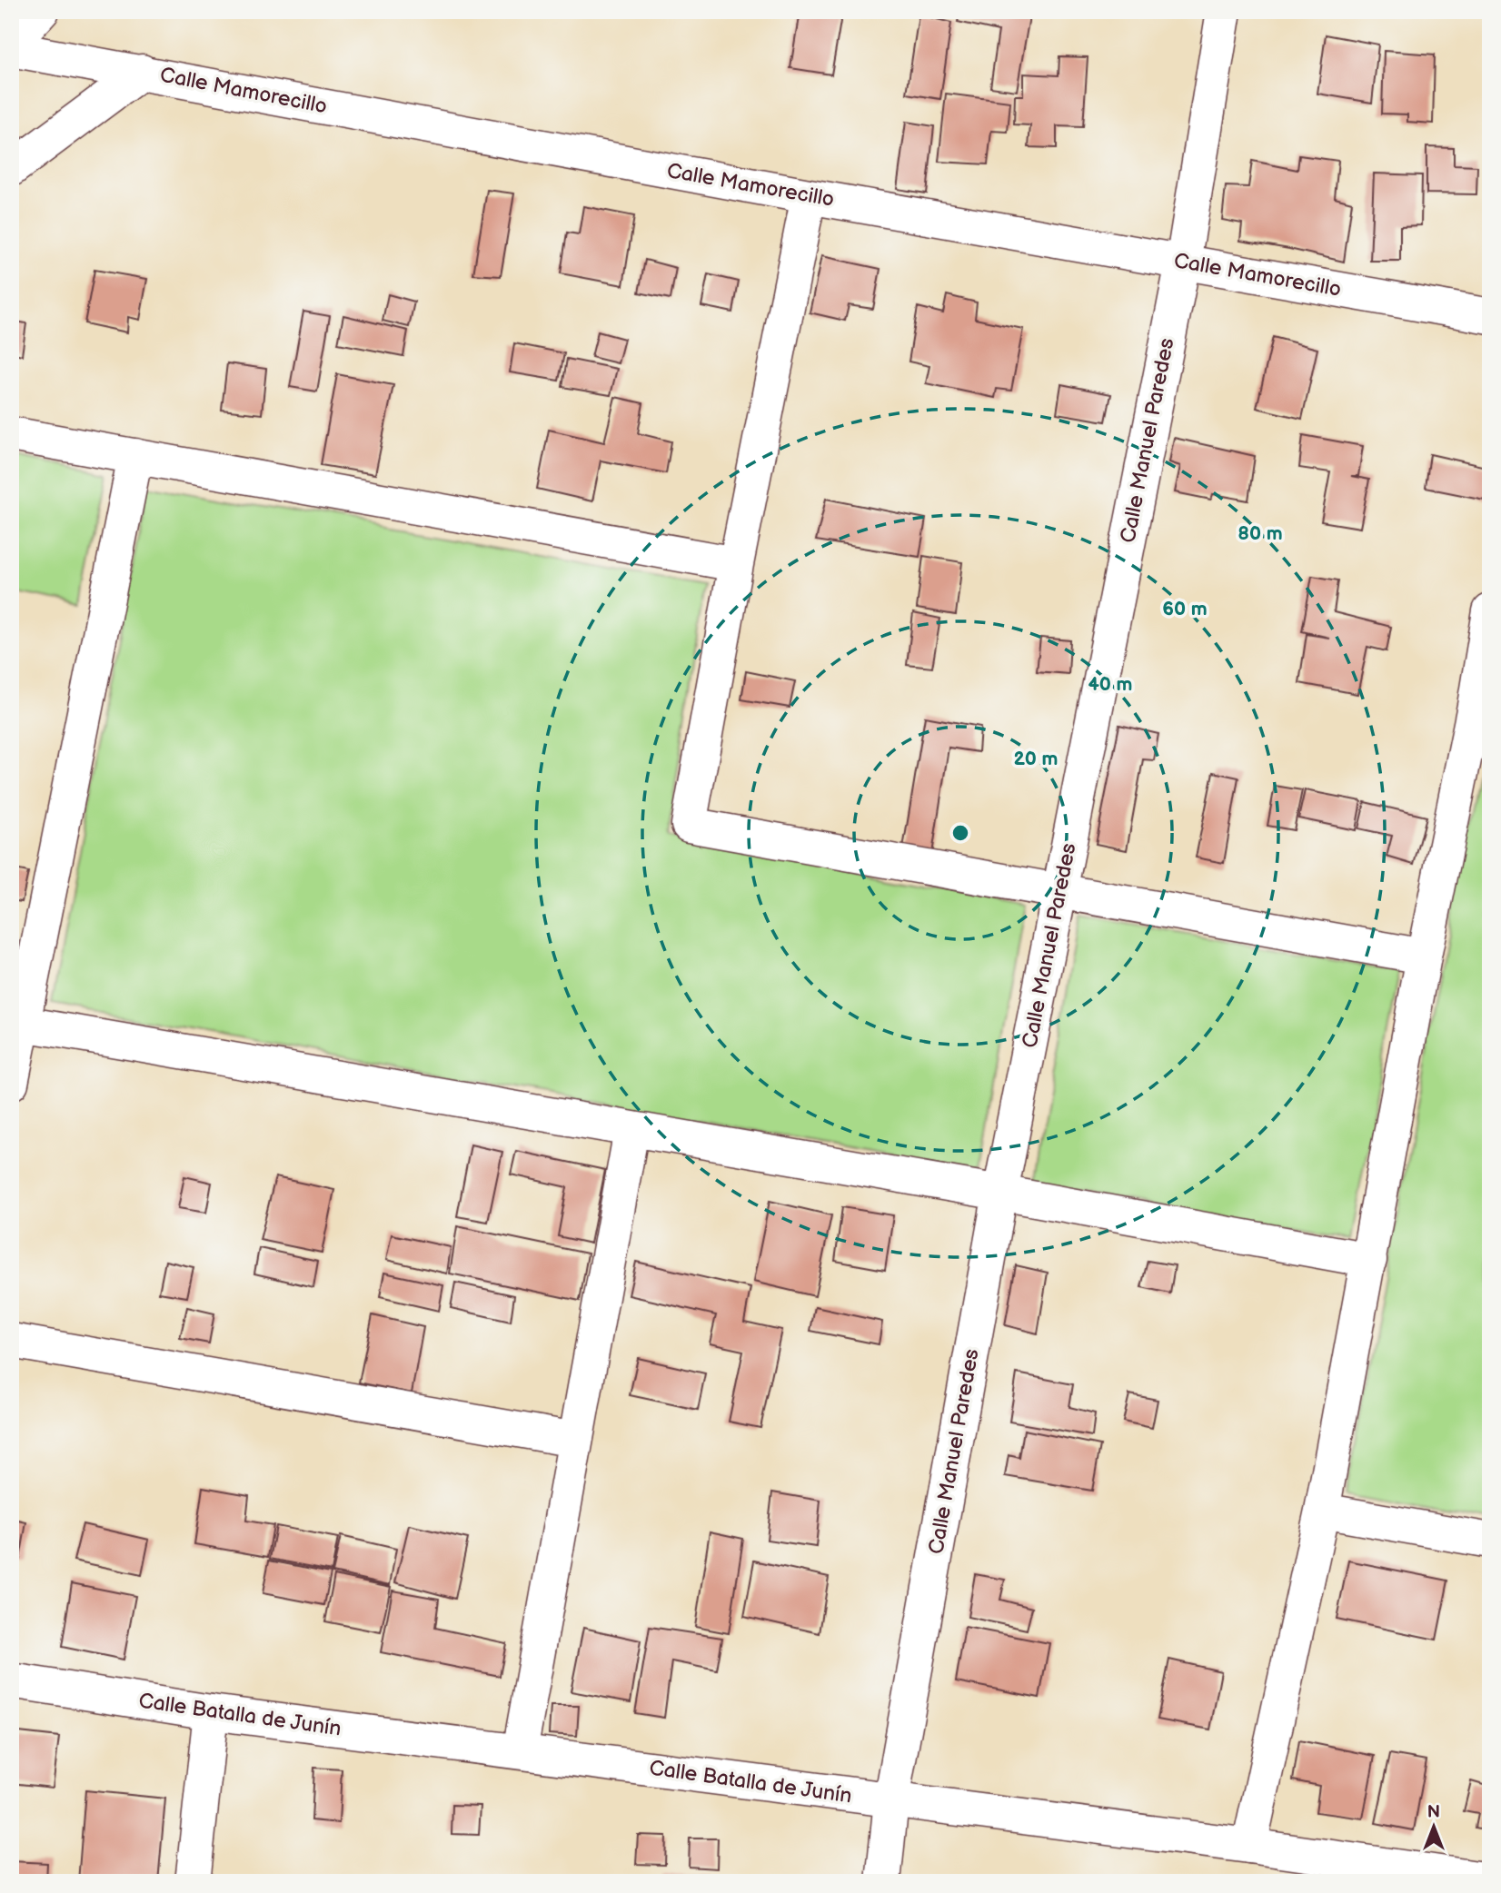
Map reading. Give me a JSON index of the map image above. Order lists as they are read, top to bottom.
{
  "streets": {
    "street": ["Calle Mamorecillo", "Calle Manuel Paredes", "Calle Batalla de Junín"]
  },
  "crossings": [
    ["Calle Mamorecillo", "Calle Manuel Paredes"],
    ["Calle Manuel Paredes", "Calle Batalla de Junín"]
  ],
  "north": "top",
  "rings": [
    "80 m",
    "60 m",
    "40 m",
    "20 m"
  ]
}
